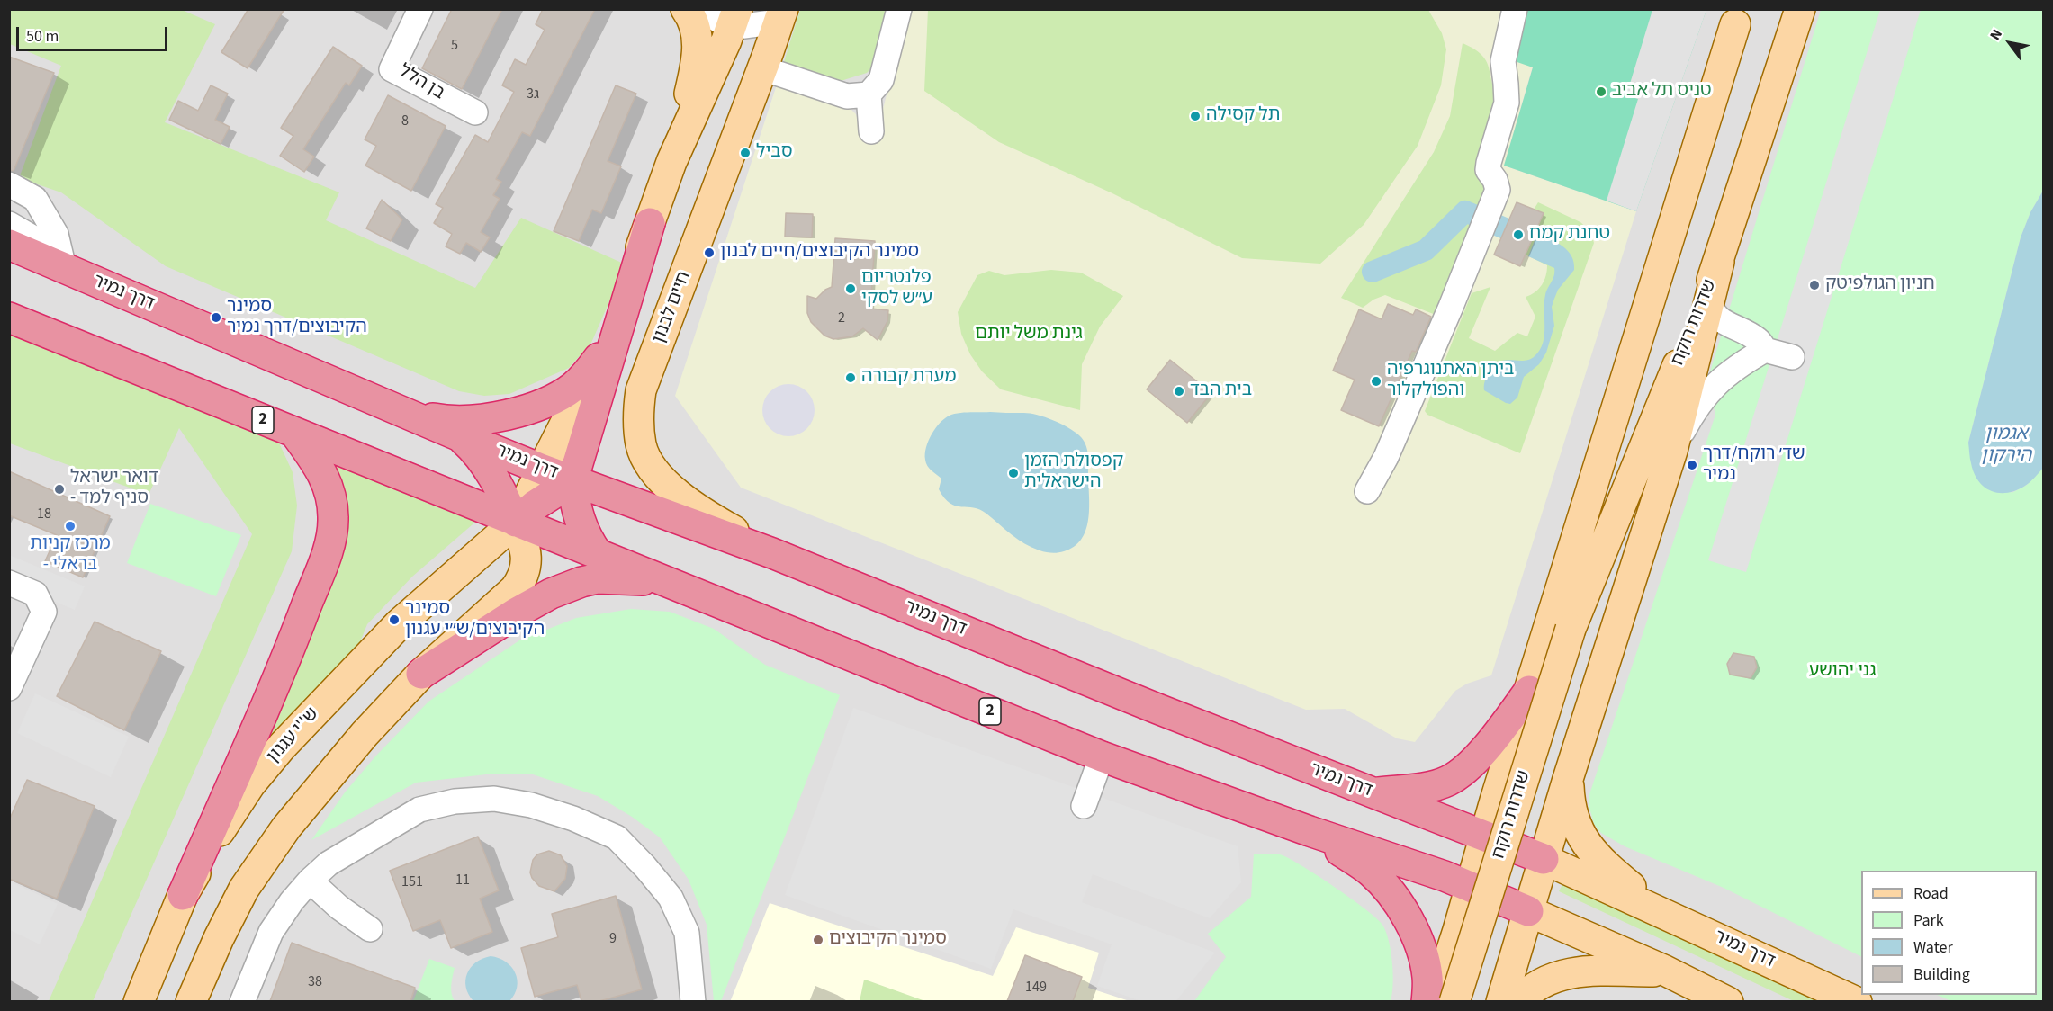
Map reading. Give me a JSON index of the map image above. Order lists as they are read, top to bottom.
{
  "streets": {
    "highway": ["דרך נמיר", "2"],
    "main road": ["חיים לבנון", "שדרות רוקח", "ש''י עגנון"],
    "street": ["בן הלל"]
  },
  "crossings": [
    ["דרך נמיר", "חיים לבנון"],
    ["דרך נמיר", "ש''י עגנון"],
    ["2", "ש''י עגנון"]
  ],
  "water": ["אגמון הירקון"],
  "parks": ["גינת משל יותם", "גני יהושע"],
  "places": [
    "טניס תל אביב",
    "תל קסילה",
    "סביל",
    "טחנת קמח",
    "סמינר הקיבוצים/חיים לבנון",
    "חניון הגולפיטק",
    "פלנטריום ע״ש לסקי",
    "סמינר הקיבוצים/דרך נמיר",
    "מערת קבורה",
    "ביתן האתנוגרפיה והפולקלור",
    "בית הבד",
    "שד׳ רוקח/דרך נמיר",
    "קפסולת הזמן הישראלית",
    "דואר ישראל - סניף למד",
    "מרכז קניות - בראלי",
    "סמינר הקיבוצים/ש״י עגנון",
    "סמינר הקיבוצים"
  ],
  "house_numbers": [
    "5",
    "3ג",
    "8",
    "2",
    "18",
    "11",
    "151",
    "9",
    "38",
    "149"
  ],
  "legend": [
    "Road",
    "Park",
    "Water",
    "Building"
  ],
  "scale_bar": "50 m",
  "north": "top left"
}
